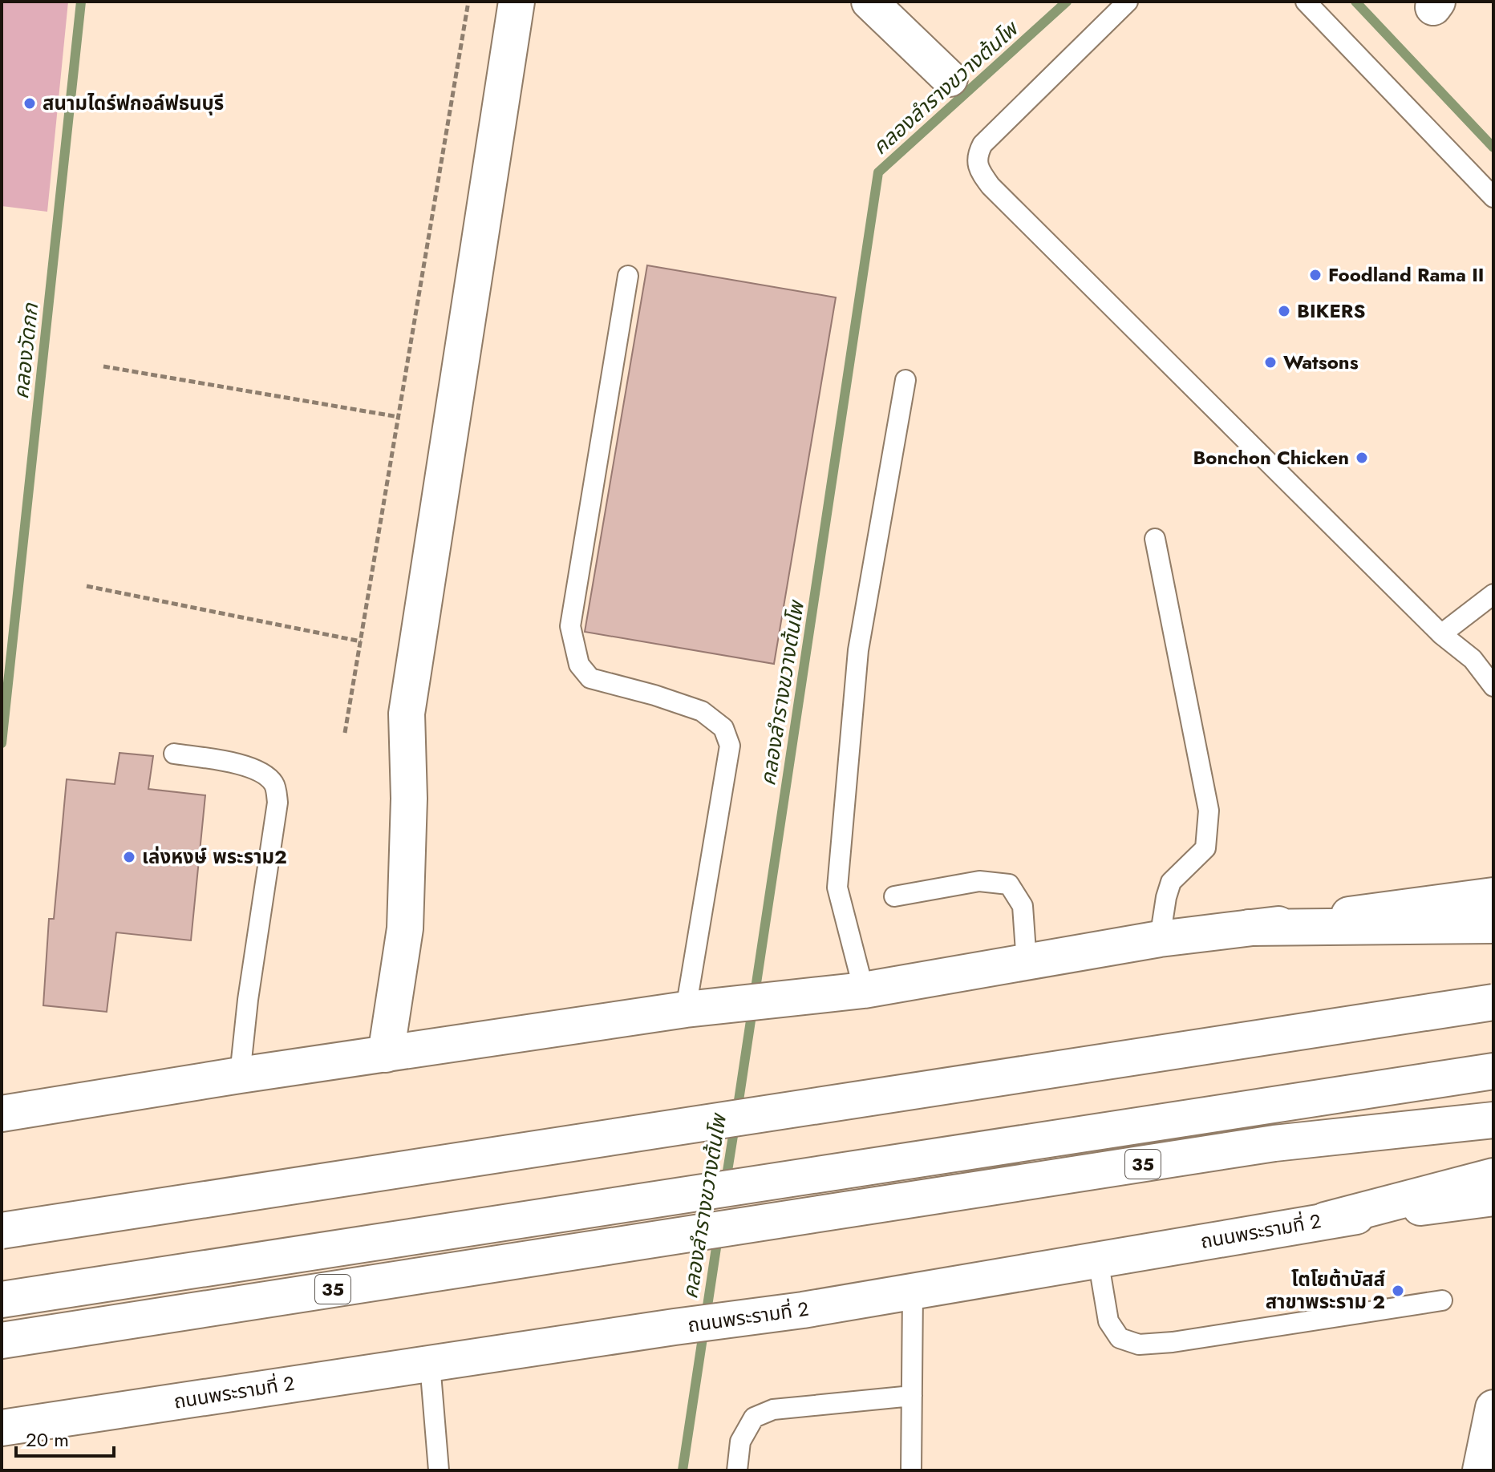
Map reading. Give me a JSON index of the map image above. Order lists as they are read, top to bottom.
{
  "streets": {
    "main road": ["35", "ถนนพระรามที่ 2"]
  },
  "water": ["คลองลำรางขวางต้นโพ", "คลองวัดกก"],
  "places": [
    "สนามไดร์ฟกอล์ฟธนบุรี",
    "Foodland Rama II",
    "BIKERS",
    "Watsons",
    "Bonchon Chicken",
    "เล่งหงษ์ พระราม2",
    "โตโยต้าบัสส์ สาขาพระราม 2"
  ],
  "scale_bar": "20 m"
}
